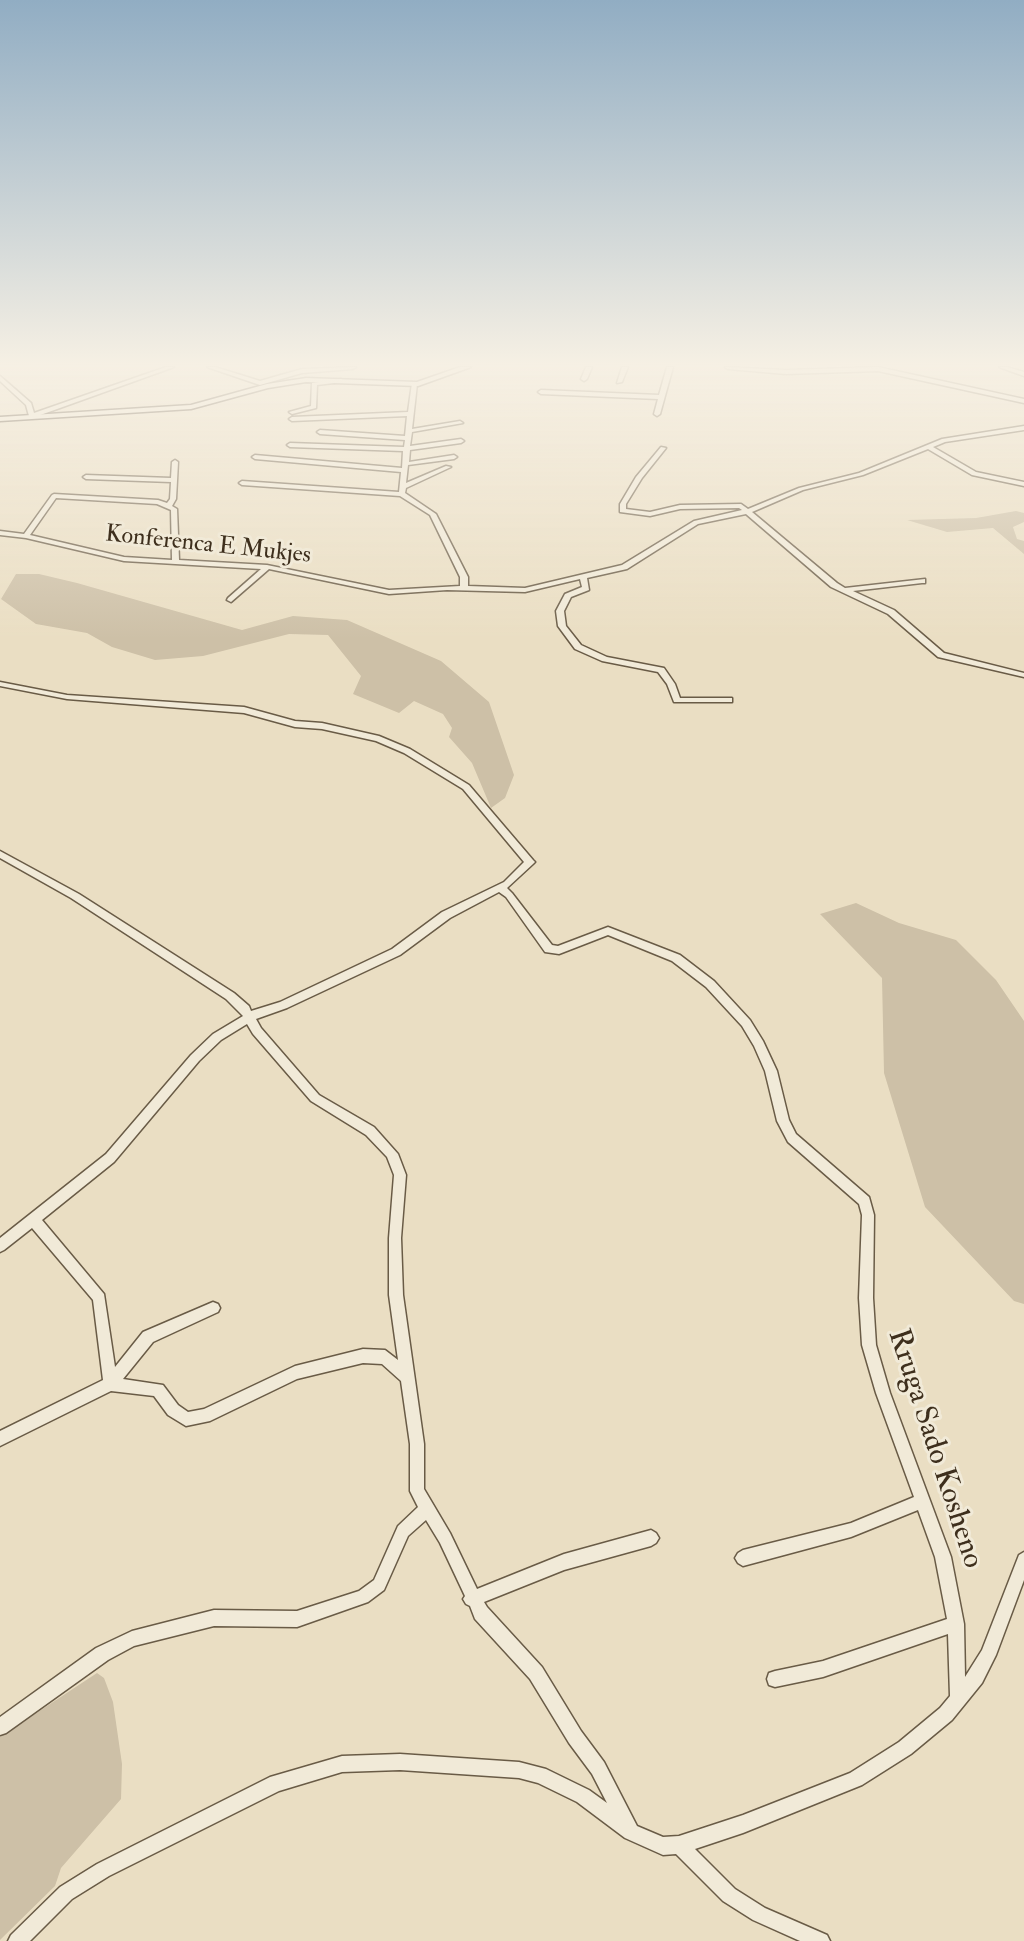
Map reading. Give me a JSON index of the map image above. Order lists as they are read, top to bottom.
{
  "streets": {
    "street": ["Konferenca E Mukjes", "Rruga Sado Kosheno"]
  }
}
